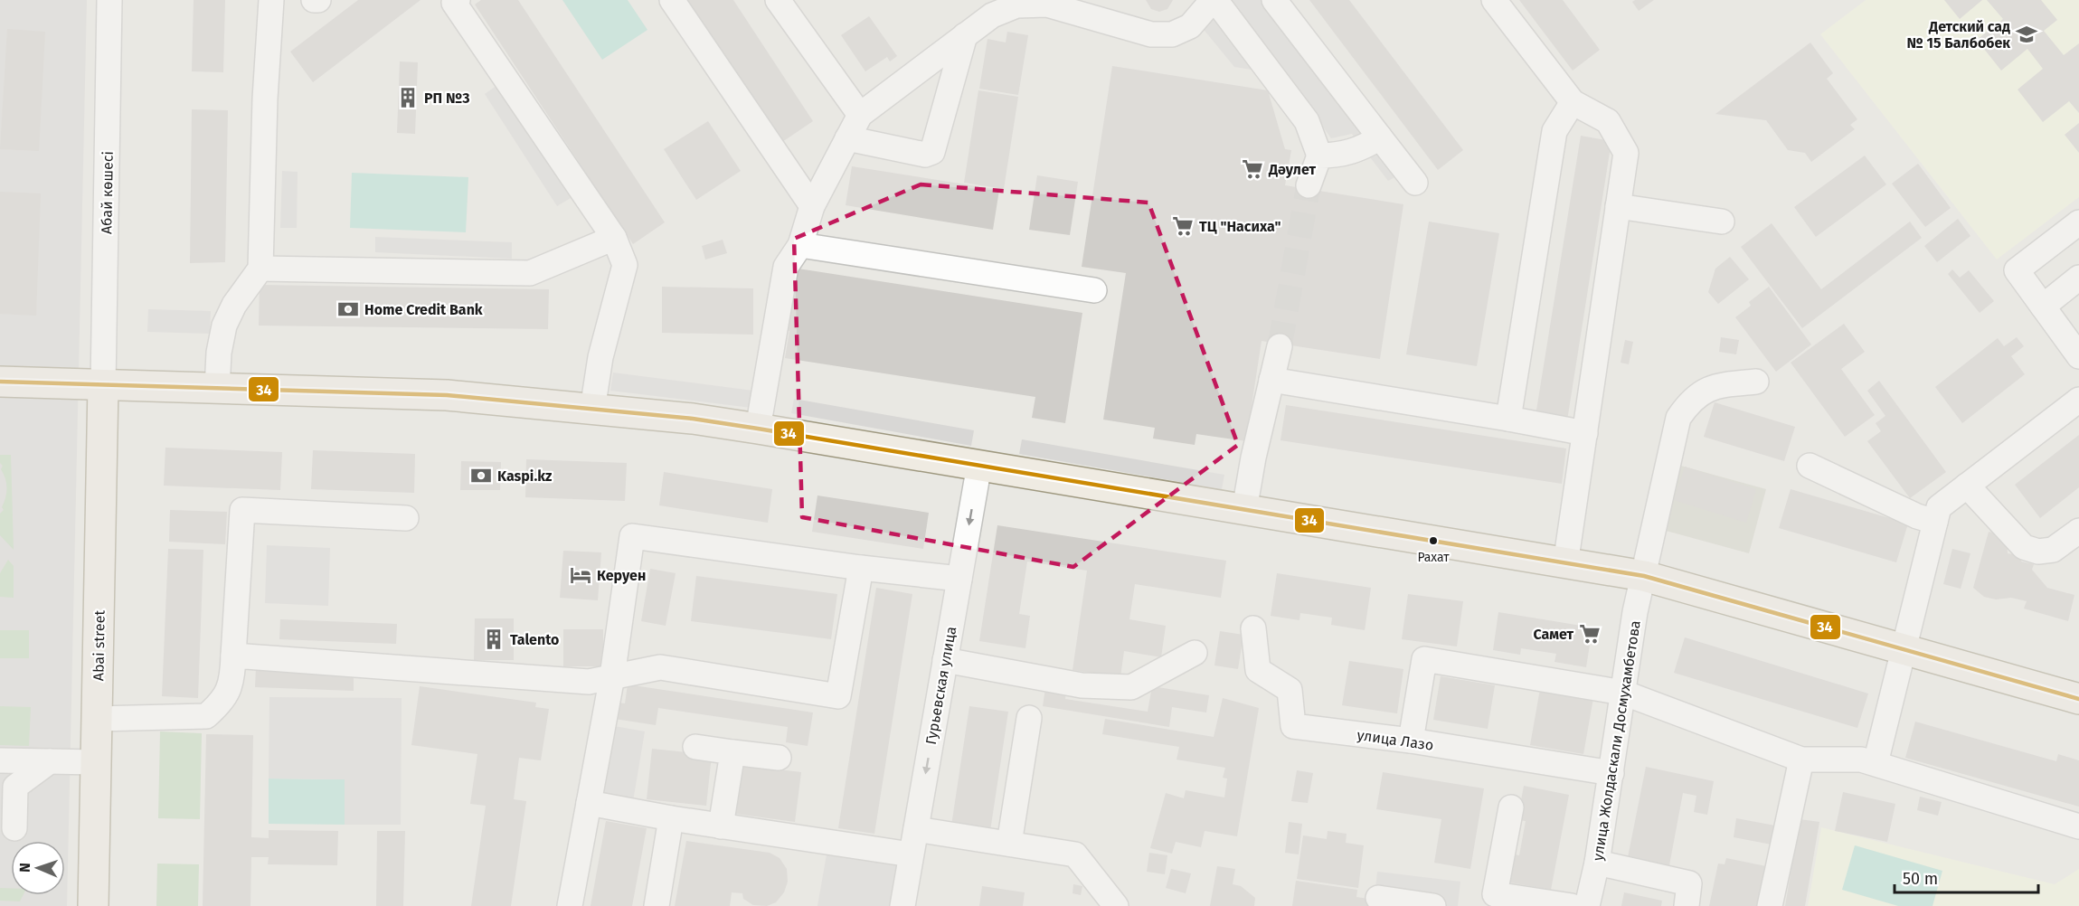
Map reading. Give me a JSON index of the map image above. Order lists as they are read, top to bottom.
{
  "streets": {
    "main road": ["Abai street"],
    "street": [
      "Абай көшесі",
      "Гурьевская улица",
      "улица Лазо",
      "улица Жолдаскали Досмухамбетова"
    ]
  },
  "crossings": [
    ["Абай көшесі", "Abai street"],
    ["улица Лазо", "улица Жолдаскали Досмухамбетова"]
  ],
  "places": {
    "school or university": ["Детский сад № 15 Балбобек"],
    "building": ["РП №3", "Talento"],
    "supermarket": ["Дәулет", "ТЦ \"Насиха\"", "Самет"],
    "bank": ["Home Credit Bank", "Kaspi.kz"],
    "other": ["Рахат"],
    "hotel": ["Керуен"]
  },
  "lines": ["transit line 34"],
  "scale_bar": "50 m",
  "north": "left"
}
